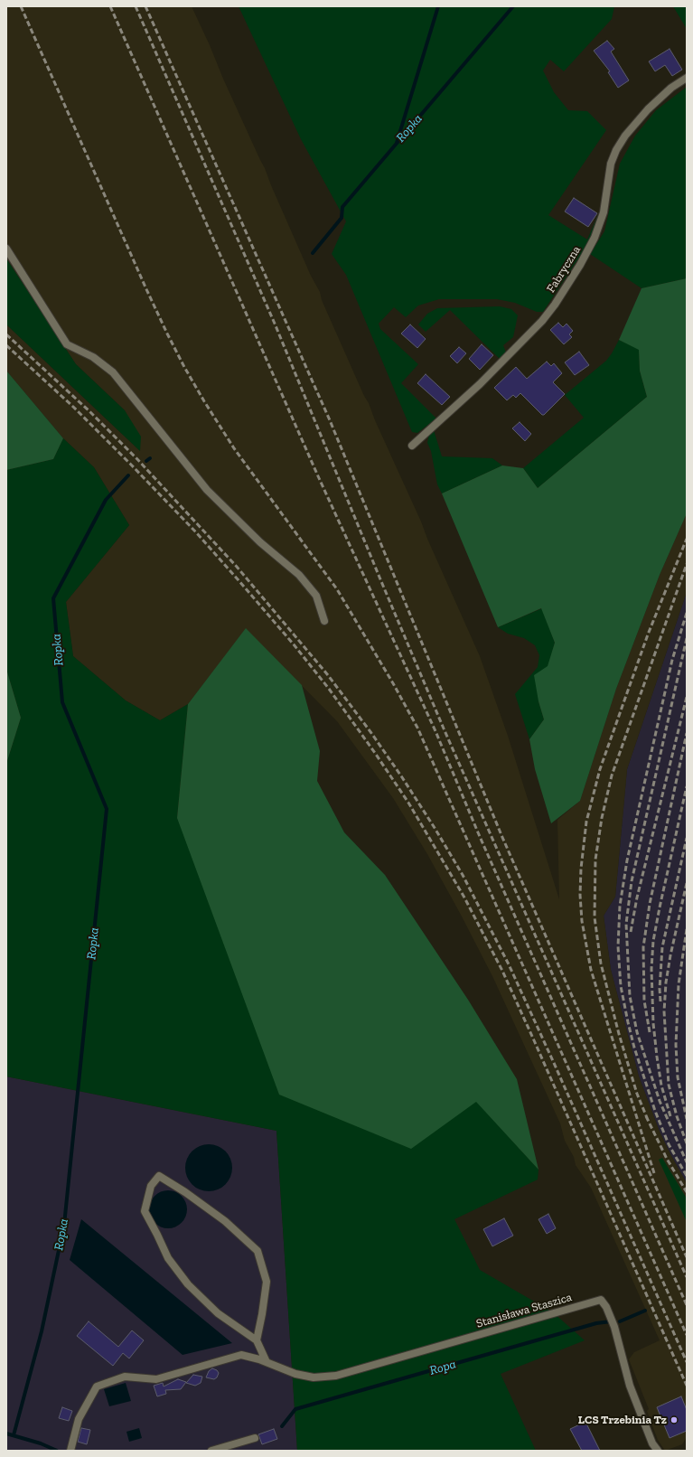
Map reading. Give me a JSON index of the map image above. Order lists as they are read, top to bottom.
{
  "streets": {
    "lane": ["Fabryczna", "Stanisława Staszica"]
  },
  "water": ["Ropka", "Ropa"],
  "places": ["LCS Trzebinia Tz"]
}
